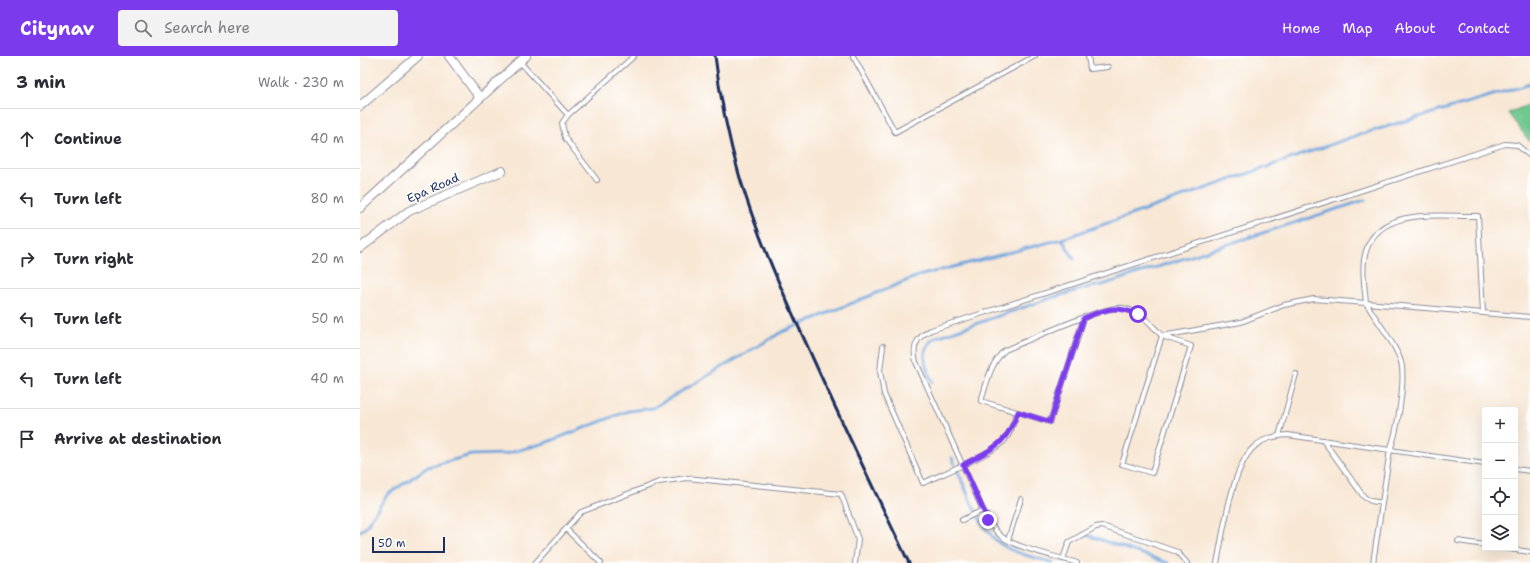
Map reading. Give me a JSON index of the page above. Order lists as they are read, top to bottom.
{
  "streets": {
    "street": ["Epa Road"]
  },
  "scale_bar": "50 m",
  "page": {
    "header": "Citynav",
    "search": "Search here",
    "nav": [
      "Home",
      "Map",
      "About",
      "Contact"
    ],
    "heading": ["3 min", "Walk · 230 m"],
    "list": [
      ["Continue", "40 m"],
      ["Turn left", "80 m"],
      ["Turn right", "20 m"],
      ["Turn left", "50 m"],
      ["Turn left", "40 m"],
      "Arrive at destination"
    ],
    "map_buttons": ["+", "−"],
    "scale": "50 m"
  }
}
